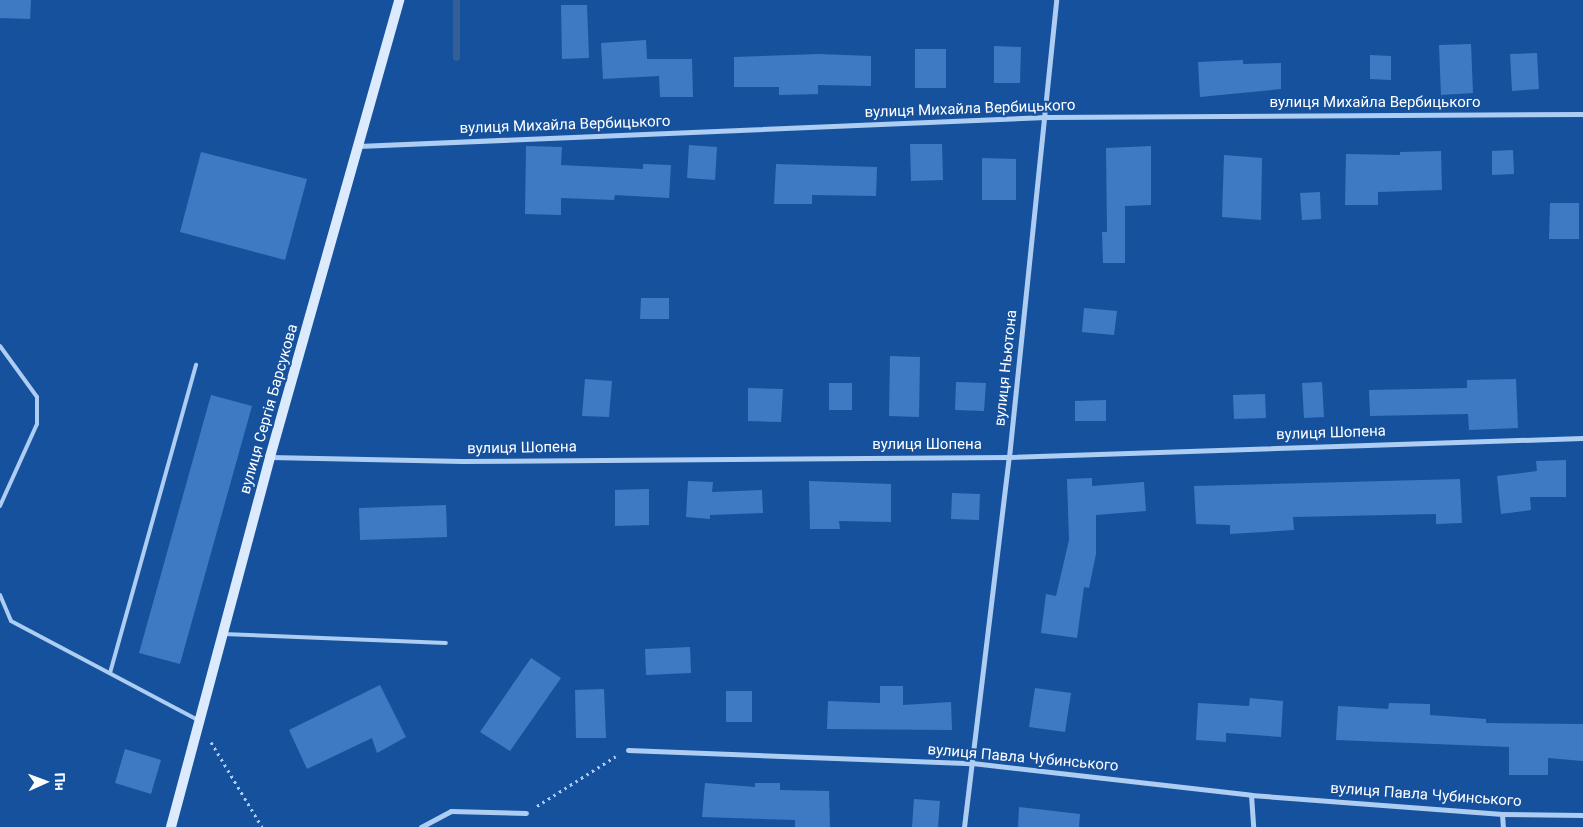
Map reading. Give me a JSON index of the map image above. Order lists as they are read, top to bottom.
{
  "streets": {
    "main road": ["вулиця Сергія Барсукова"],
    "street": [
      "вулиця Михайла Вербицького",
      "вулиця Ньютона",
      "вулиця Шопена",
      "вулиця Павла Чубинського"
    ]
  },
  "crossings": [
    ["вулиця Михайла Вербицького", "вулиця Ньютона"],
    ["вулиця Михайла Вербицького", "вулиця Сергія Барсукова"],
    ["вулиця Ньютона", "вулиця Шопена"],
    ["вулиця Ньютона", "вулиця Павла Чубинського"],
    ["вулиця Сергія Барсукова", "вулиця Шопена"]
  ],
  "north": "right"
}
